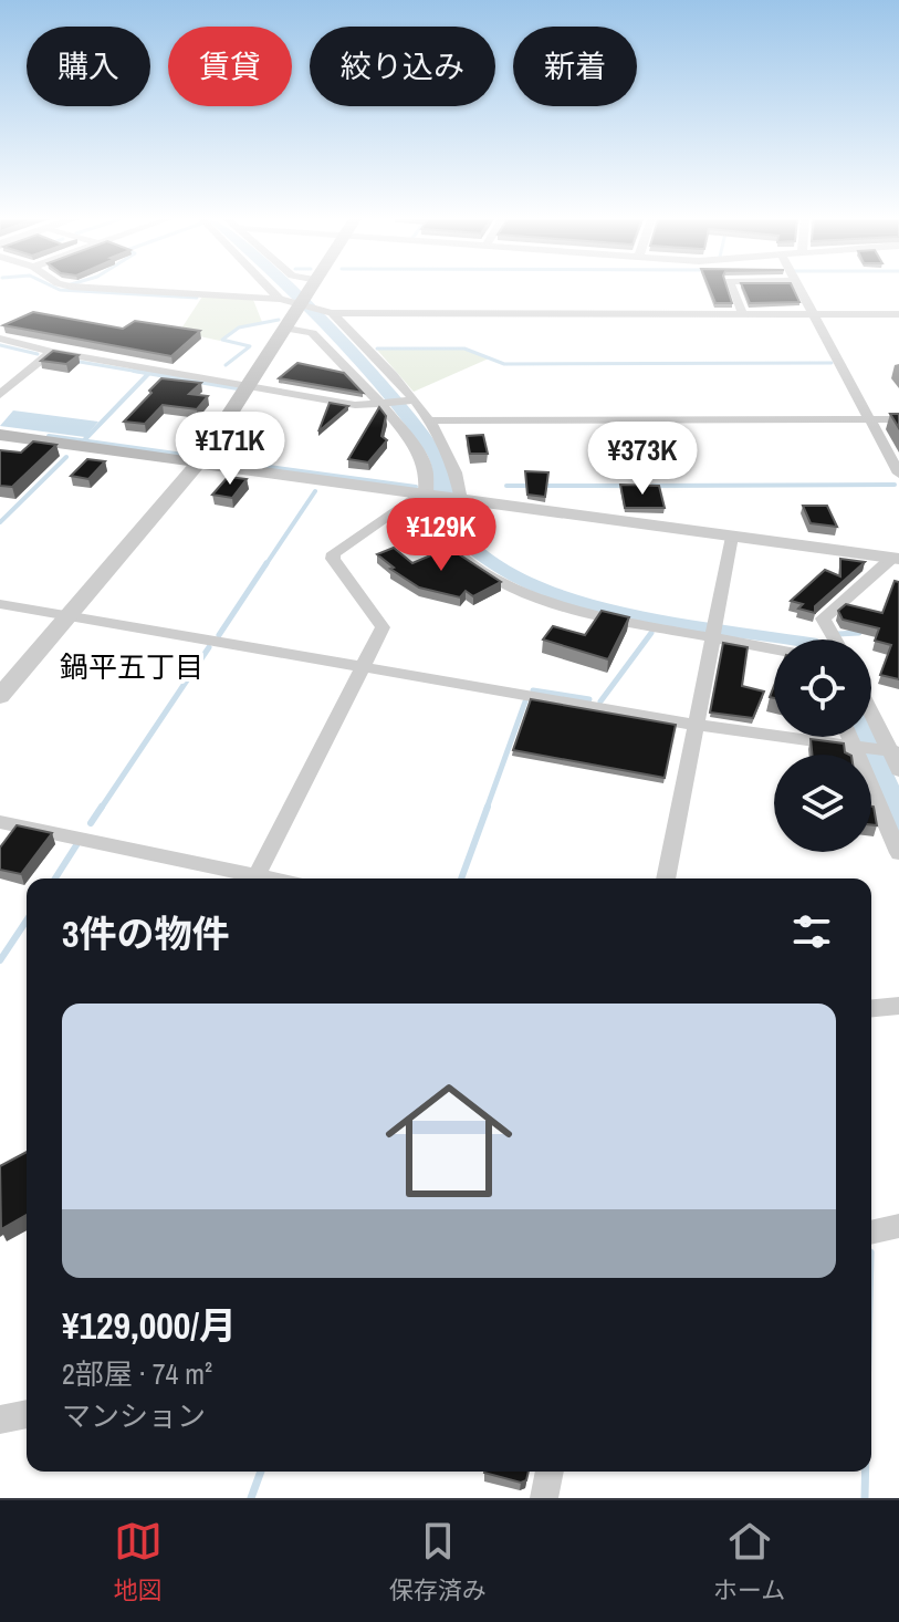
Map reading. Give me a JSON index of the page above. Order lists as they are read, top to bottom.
{
  "districts": ["鍋平五丁目"],
  "page": {
    "chip": [
      "購入",
      "賃貸",
      "絞り込み",
      "新着"
    ],
    "price": ["¥171K", "¥373K", "¥129K"],
    "heading": "3件の物件",
    "list": [
      {
        "name": "¥129,000/月",
        "note": "2部屋 · 74 m² · マンション"
      }
    ],
    "tabs": ["地図", "保存済み", "ホーム"]
  }
}
